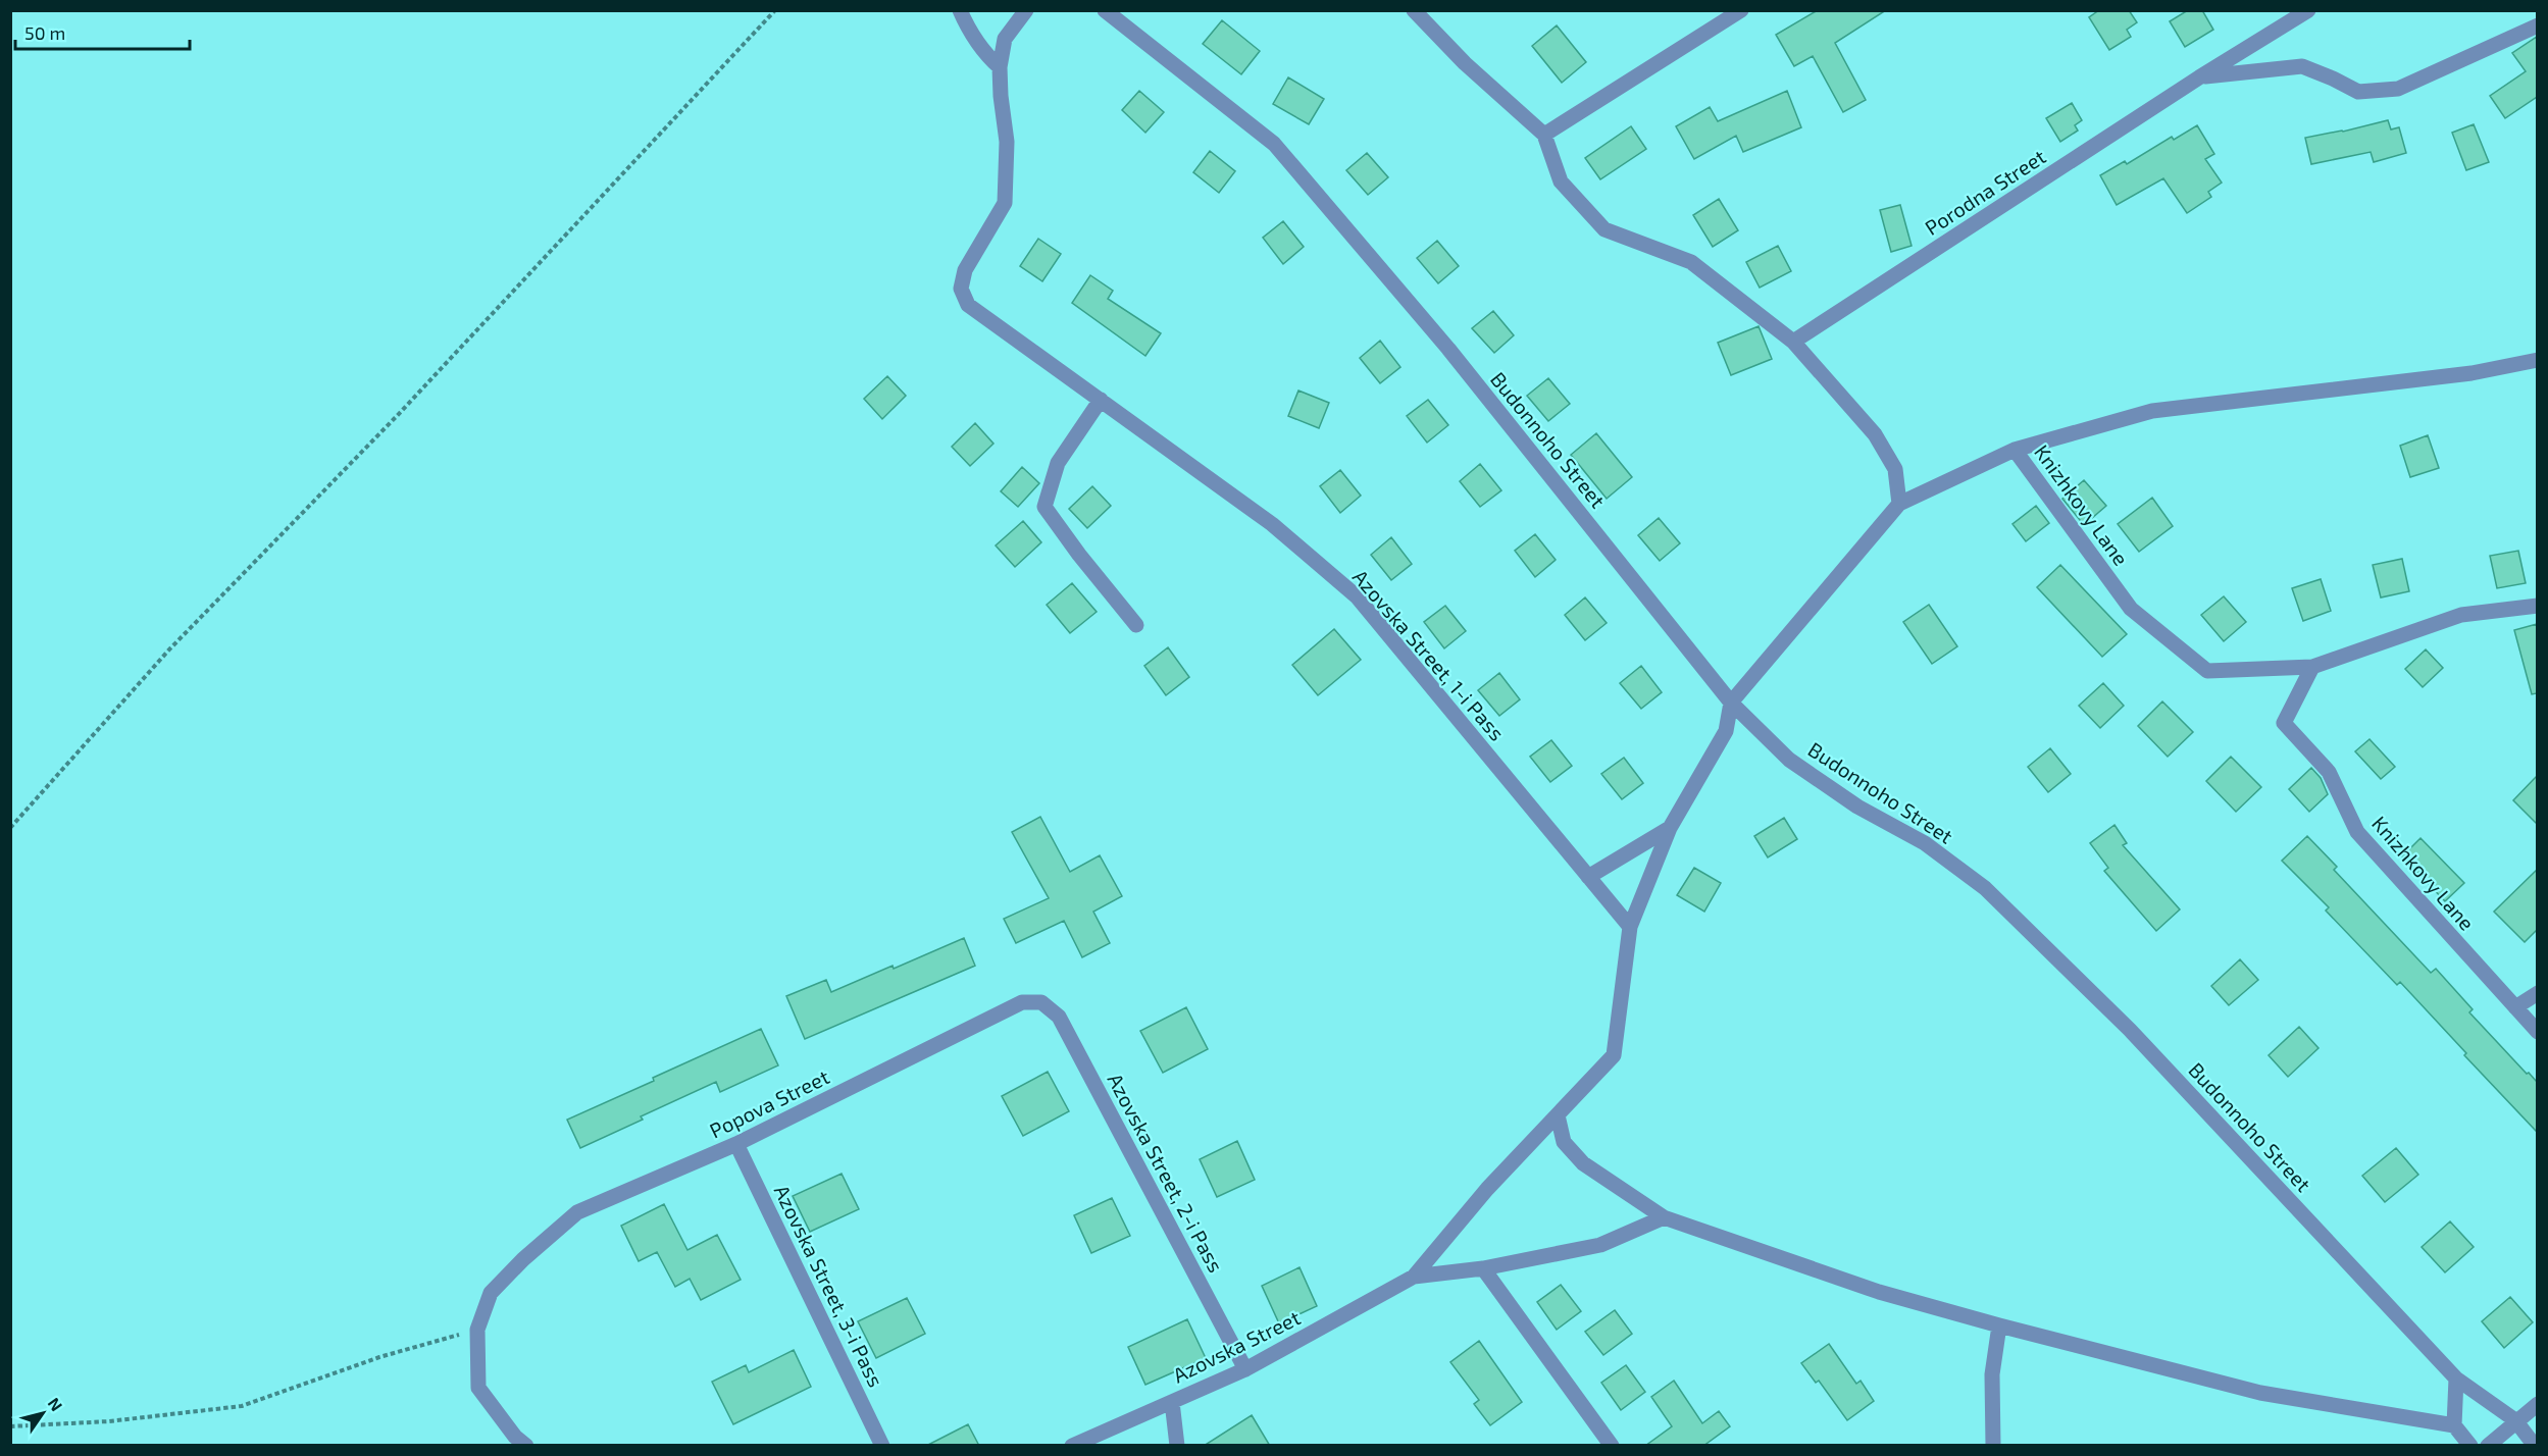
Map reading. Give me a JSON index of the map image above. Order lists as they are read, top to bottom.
{
  "streets": {
    "street": [
      "Porodna Street",
      "Budonnoho Street",
      "Knizhkovy Lane",
      "Azovska Street, 1-i Pass",
      "Popova Street",
      "Azovska Street, 2-i Pass",
      "Azovska Street, 3-i Pass",
      "Azovska Street"
    ]
  },
  "crossings": [
    ["Popova Street", "Azovska Street, 2-i Pass"],
    ["Popova Street", "Azovska Street, 3-i Pass"],
    ["Azovska Street, 2-i Pass", "Azovska Street"]
  ],
  "scale_bar": "50 m",
  "north": "top right"
}
